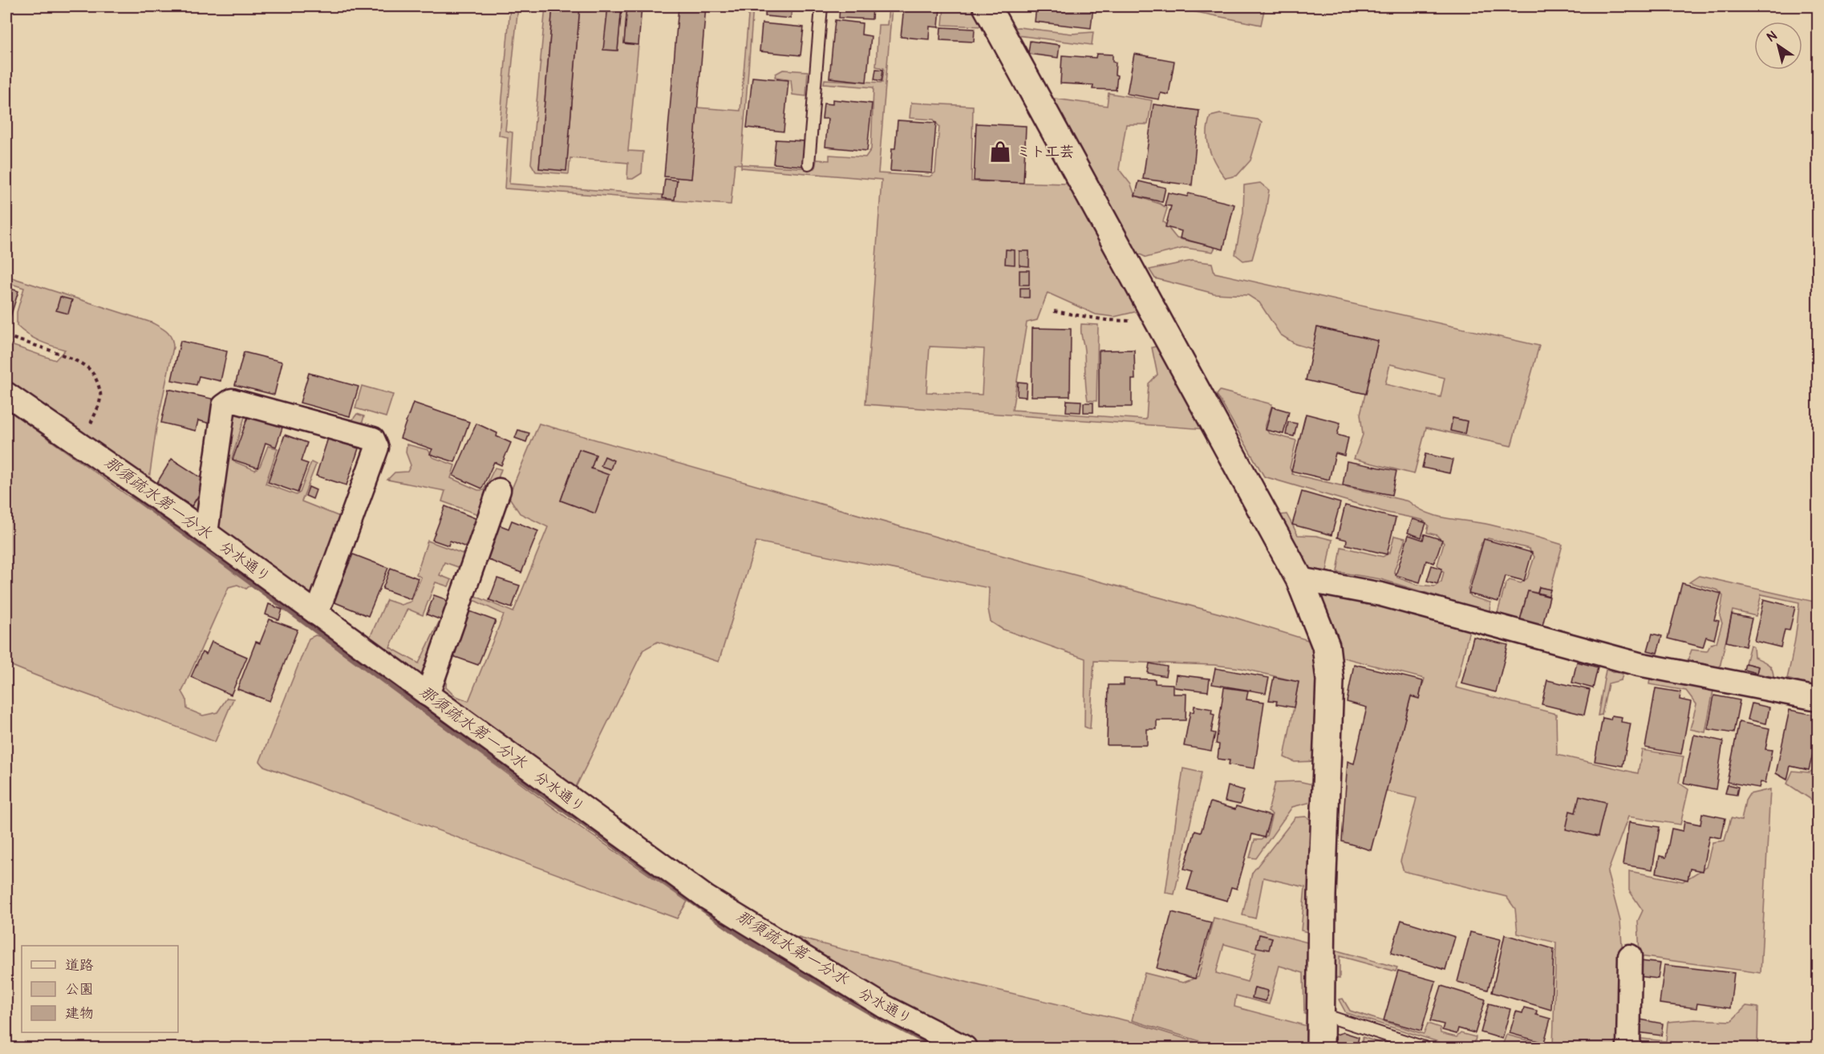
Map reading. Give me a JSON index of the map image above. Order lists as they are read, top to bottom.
{
  "streets": {
    "street": ["分水通り"]
  },
  "water": ["那須疏水第一分水"],
  "places": {
    "shop": ["ミト工芸"]
  },
  "legend": ["道路", "公園", "建物"],
  "north": "top left"
}
